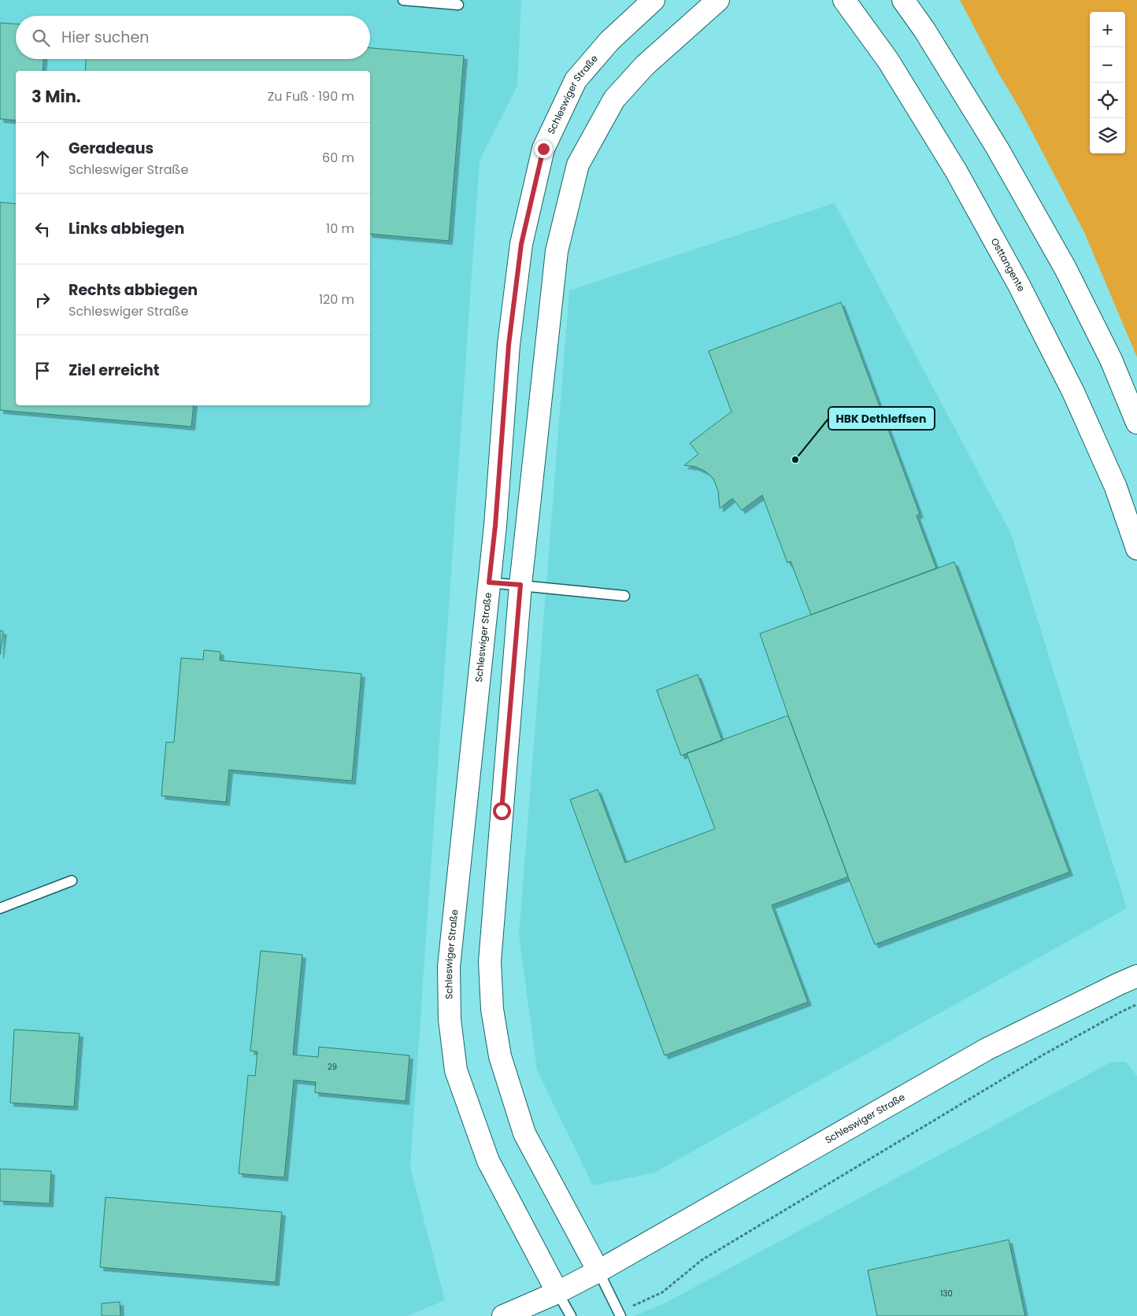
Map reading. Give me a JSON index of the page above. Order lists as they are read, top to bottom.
{
  "streets": {
    "main road": ["Schleswiger Straße", "Osttangente"]
  },
  "places": ["HBK Dethleffsen"],
  "house_numbers": ["29", "130"],
  "page": {
    "map_buttons": ["+", "−"],
    "search": "Hier suchen",
    "heading": ["3 Min.", "Zu Fuß · 190 m"],
    "list": [
      ["Geradeaus", "Schleswiger Straße", "60 m"],
      ["Links abbiegen", "10 m"],
      ["Rechts abbiegen", "Schleswiger Straße", "120 m"],
      "Ziel erreicht"
    ]
  }
}
